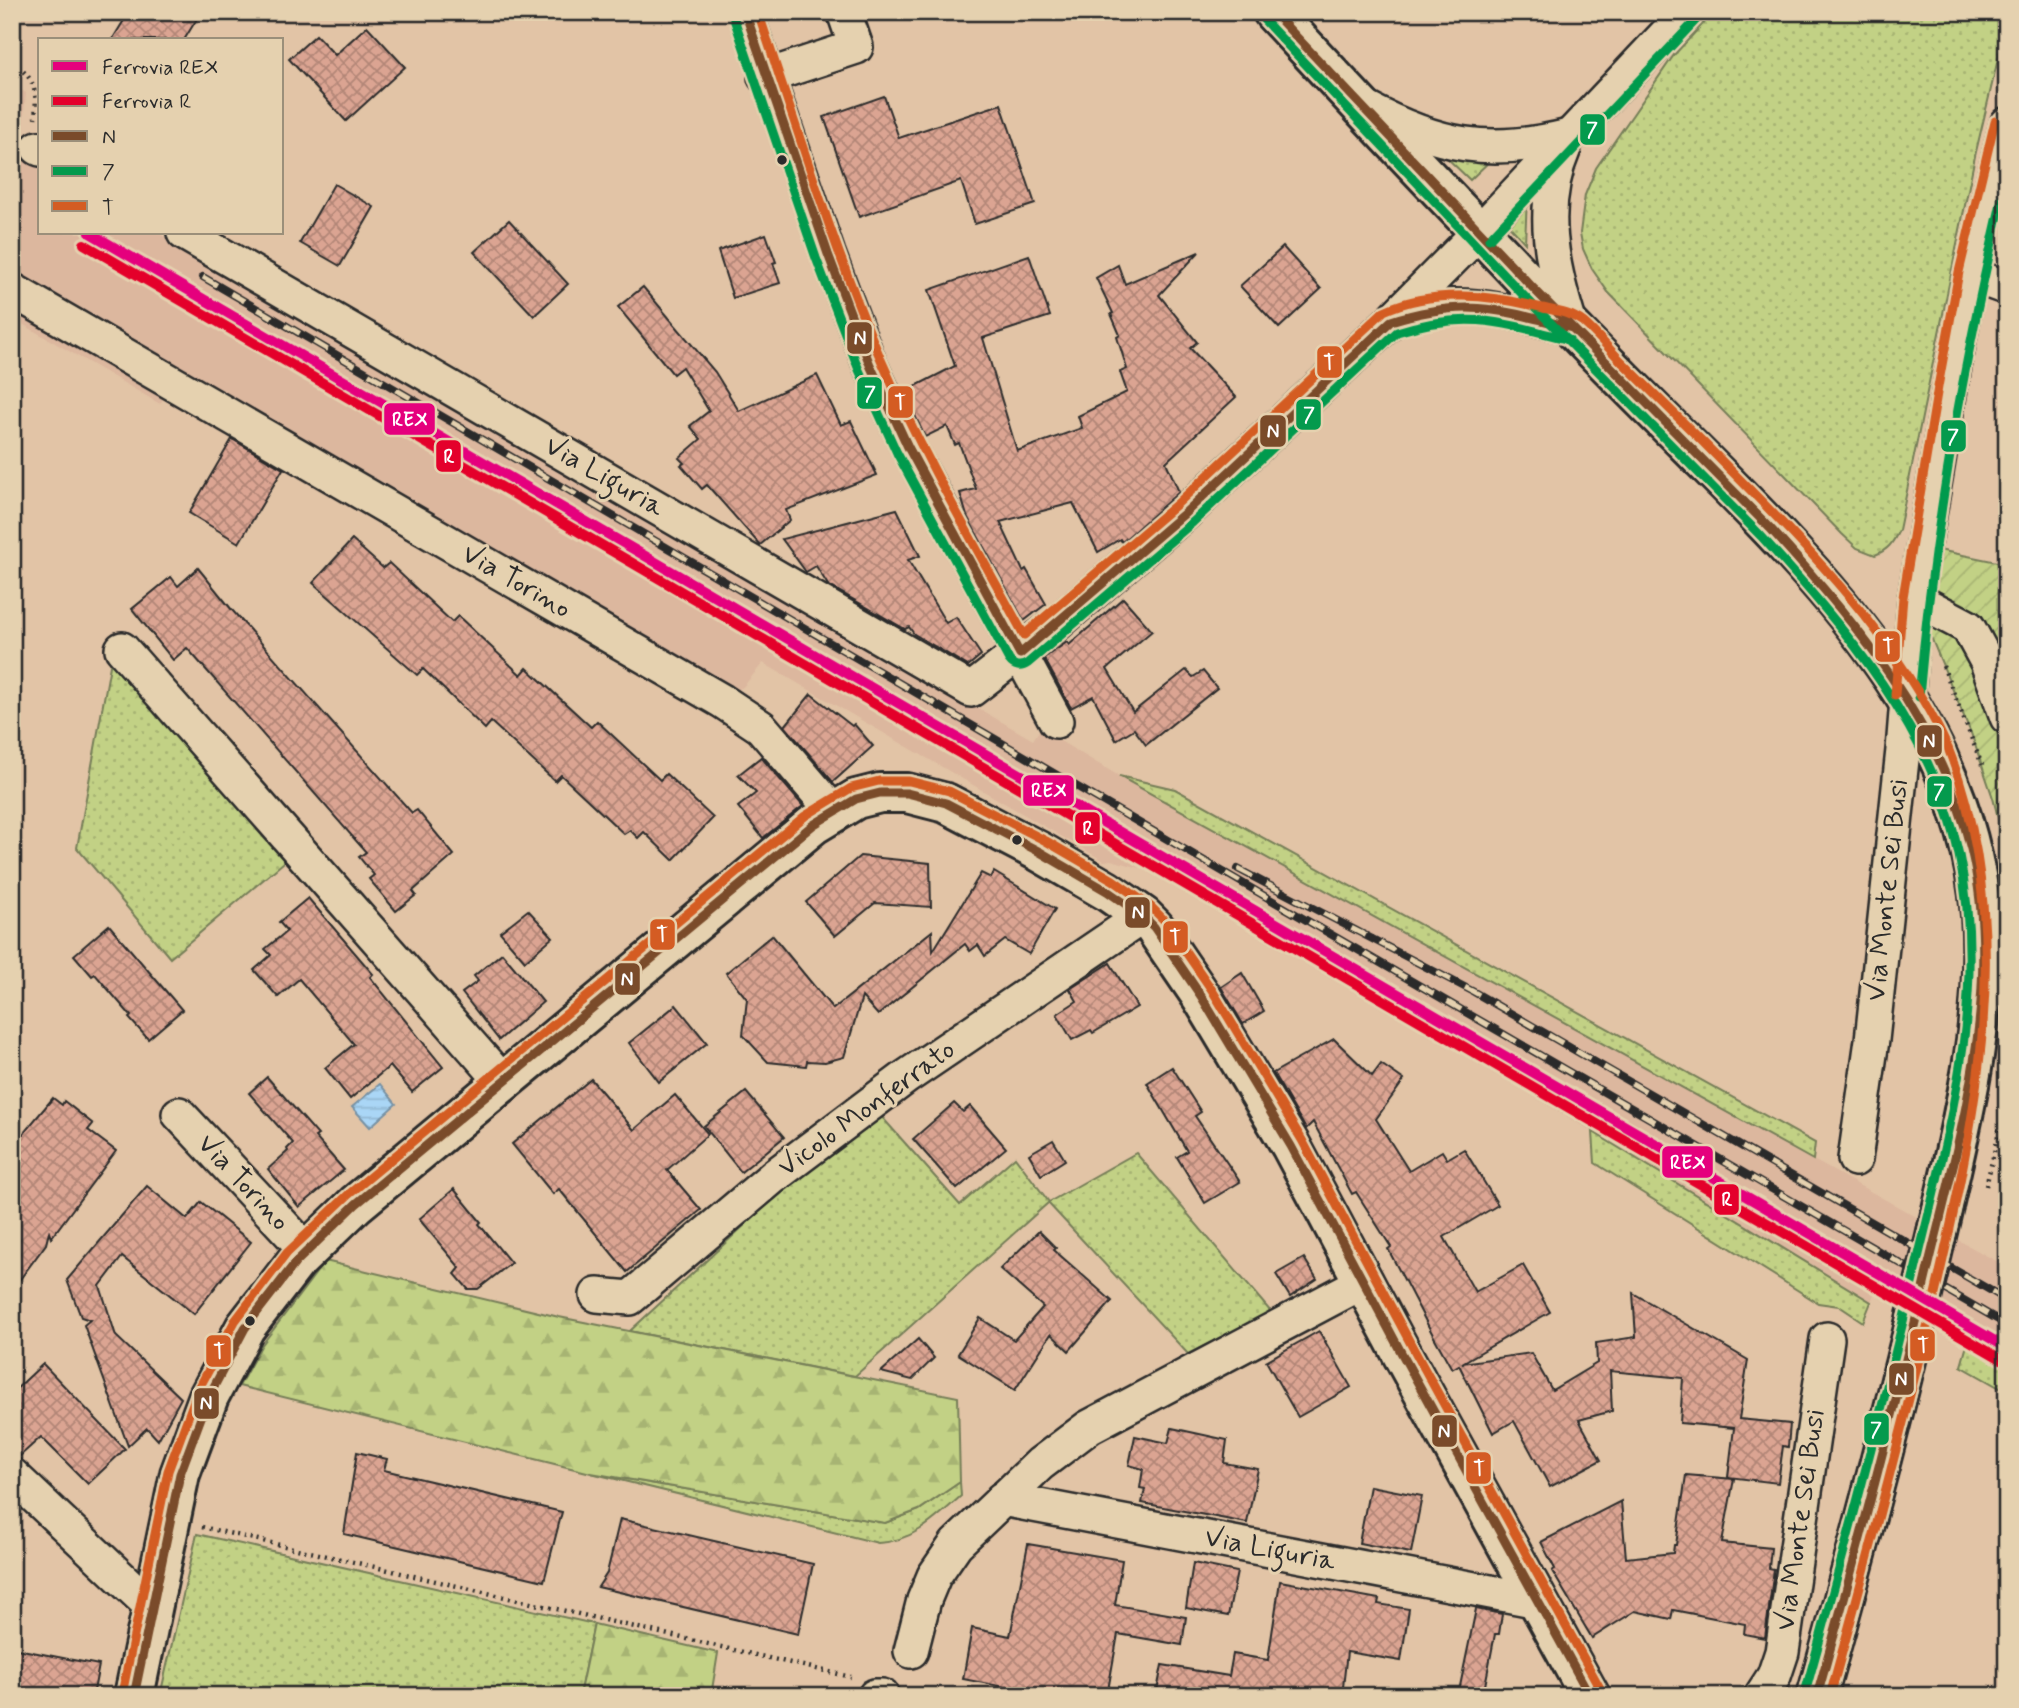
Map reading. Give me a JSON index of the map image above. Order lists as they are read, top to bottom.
{
  "streets": {
    "main road": ["Via Torino"],
    "street": ["Via Liguria", "Via Monte Sei Busi", "Vicolo Monferrato"]
  },
  "crossings": [
    ["Via Torino", "Vicolo Monferrato"]
  ],
  "lines": [
    "transit line N",
    "transit line T",
    "transit line 7",
    "rail line REX",
    "rail line R"
  ],
  "legend": [
    "Ferrovia REX",
    "Ferrovia R",
    "N",
    "7",
    "T"
  ]
}
